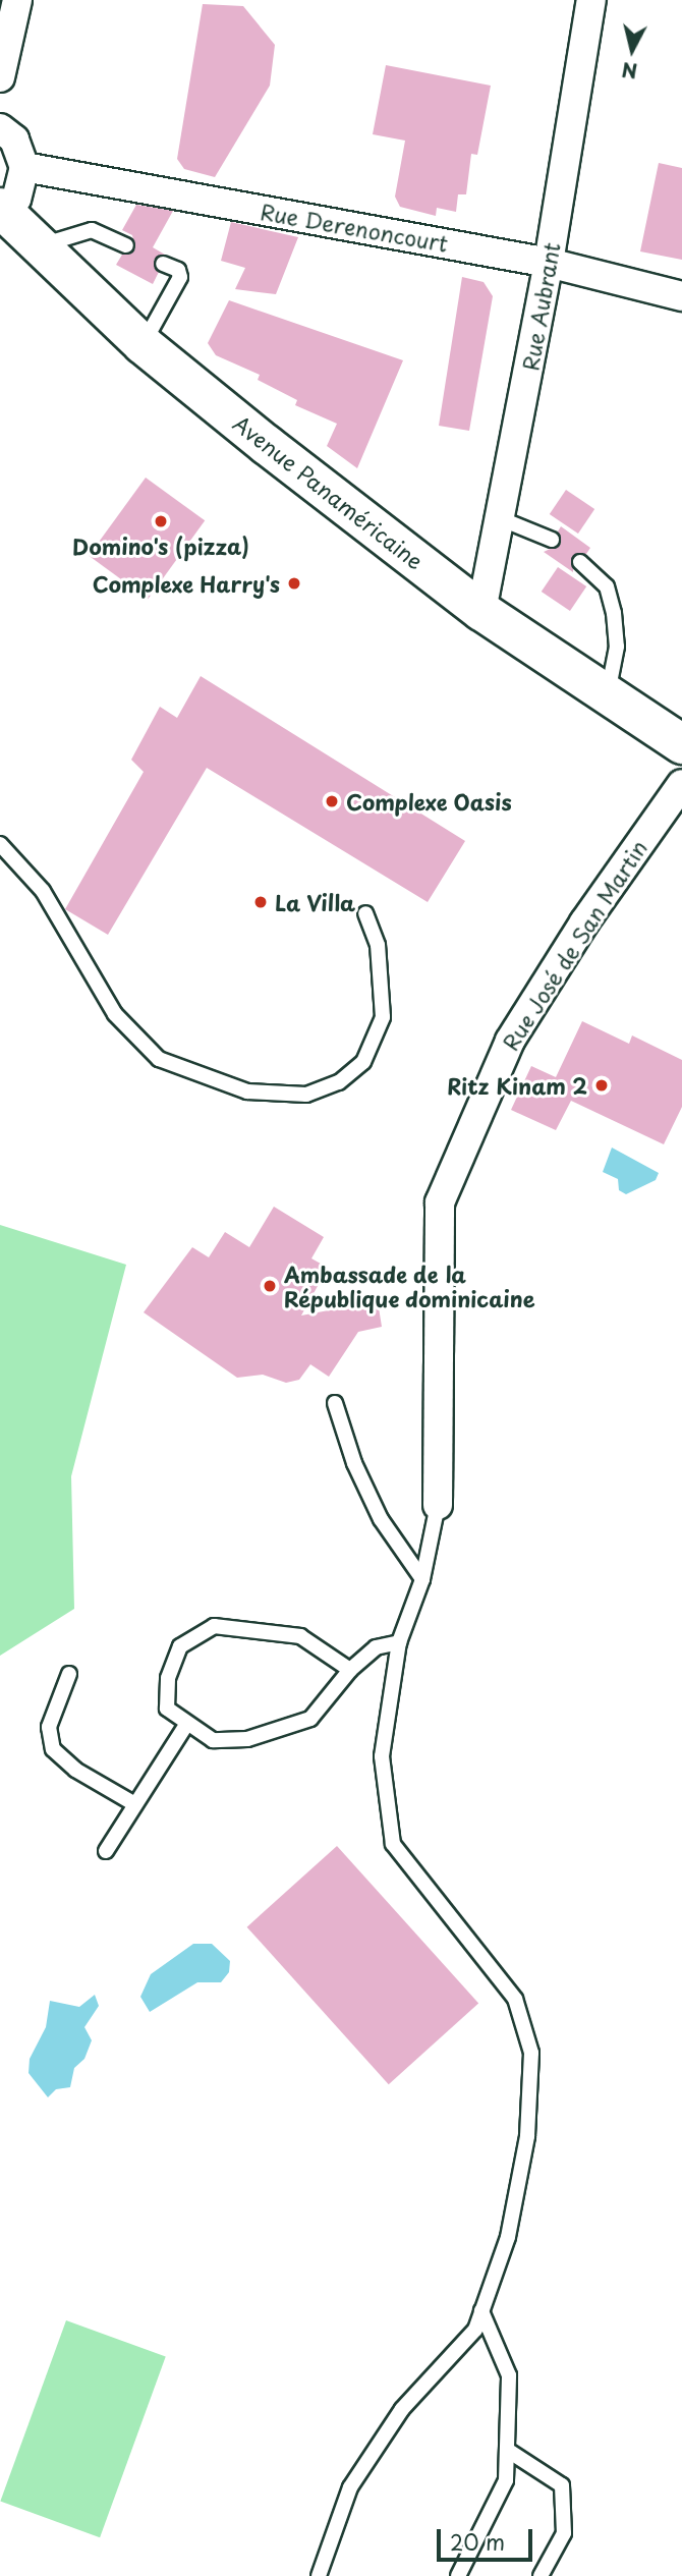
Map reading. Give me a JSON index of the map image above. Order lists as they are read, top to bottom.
{
  "streets": {
    "main road": ["Avenue Panaméricaine"],
    "street": ["Rue Derenoncourt", "Rue Aubrant", "Rue José de San Martin"]
  },
  "crossings": [
    ["Rue Derenoncourt", "Rue Aubrant"],
    ["Rue Aubrant", "Avenue Panaméricaine"]
  ],
  "places": [
    "Domino's (pizza)",
    "Complexe Harry's",
    "Complexe Oasis",
    "La Villa",
    "Ritz Kinam 2",
    "Ambassade de la République dominicaine"
  ],
  "scale_bar": "20 m",
  "north": "bottom"
}
